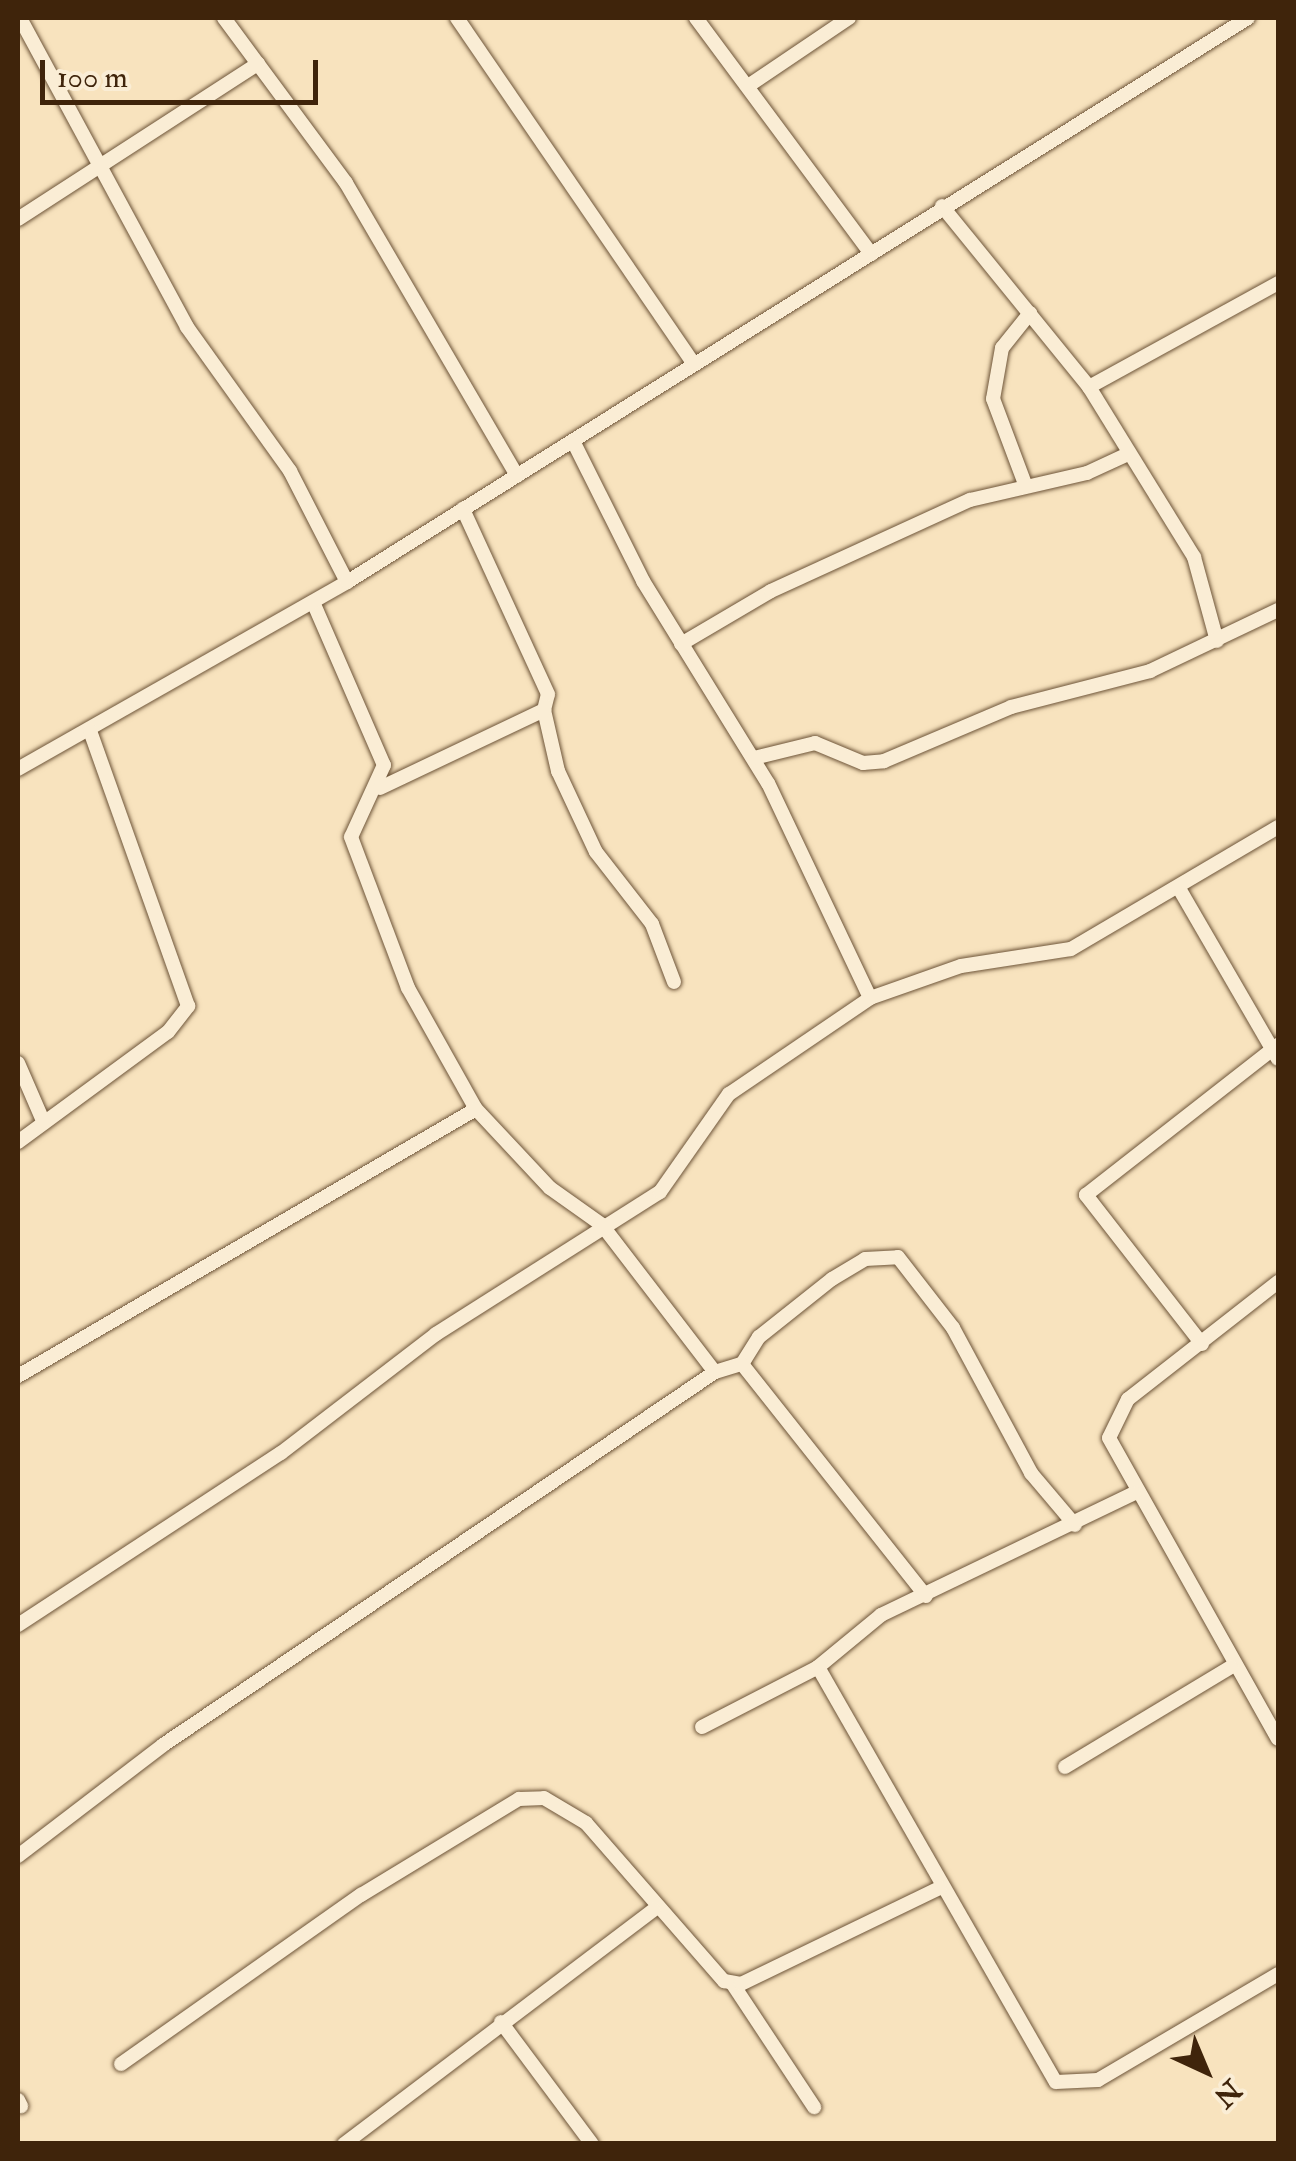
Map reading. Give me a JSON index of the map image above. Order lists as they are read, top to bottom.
{
  "scale_bar": "100 m",
  "north": "bottom right"
}
